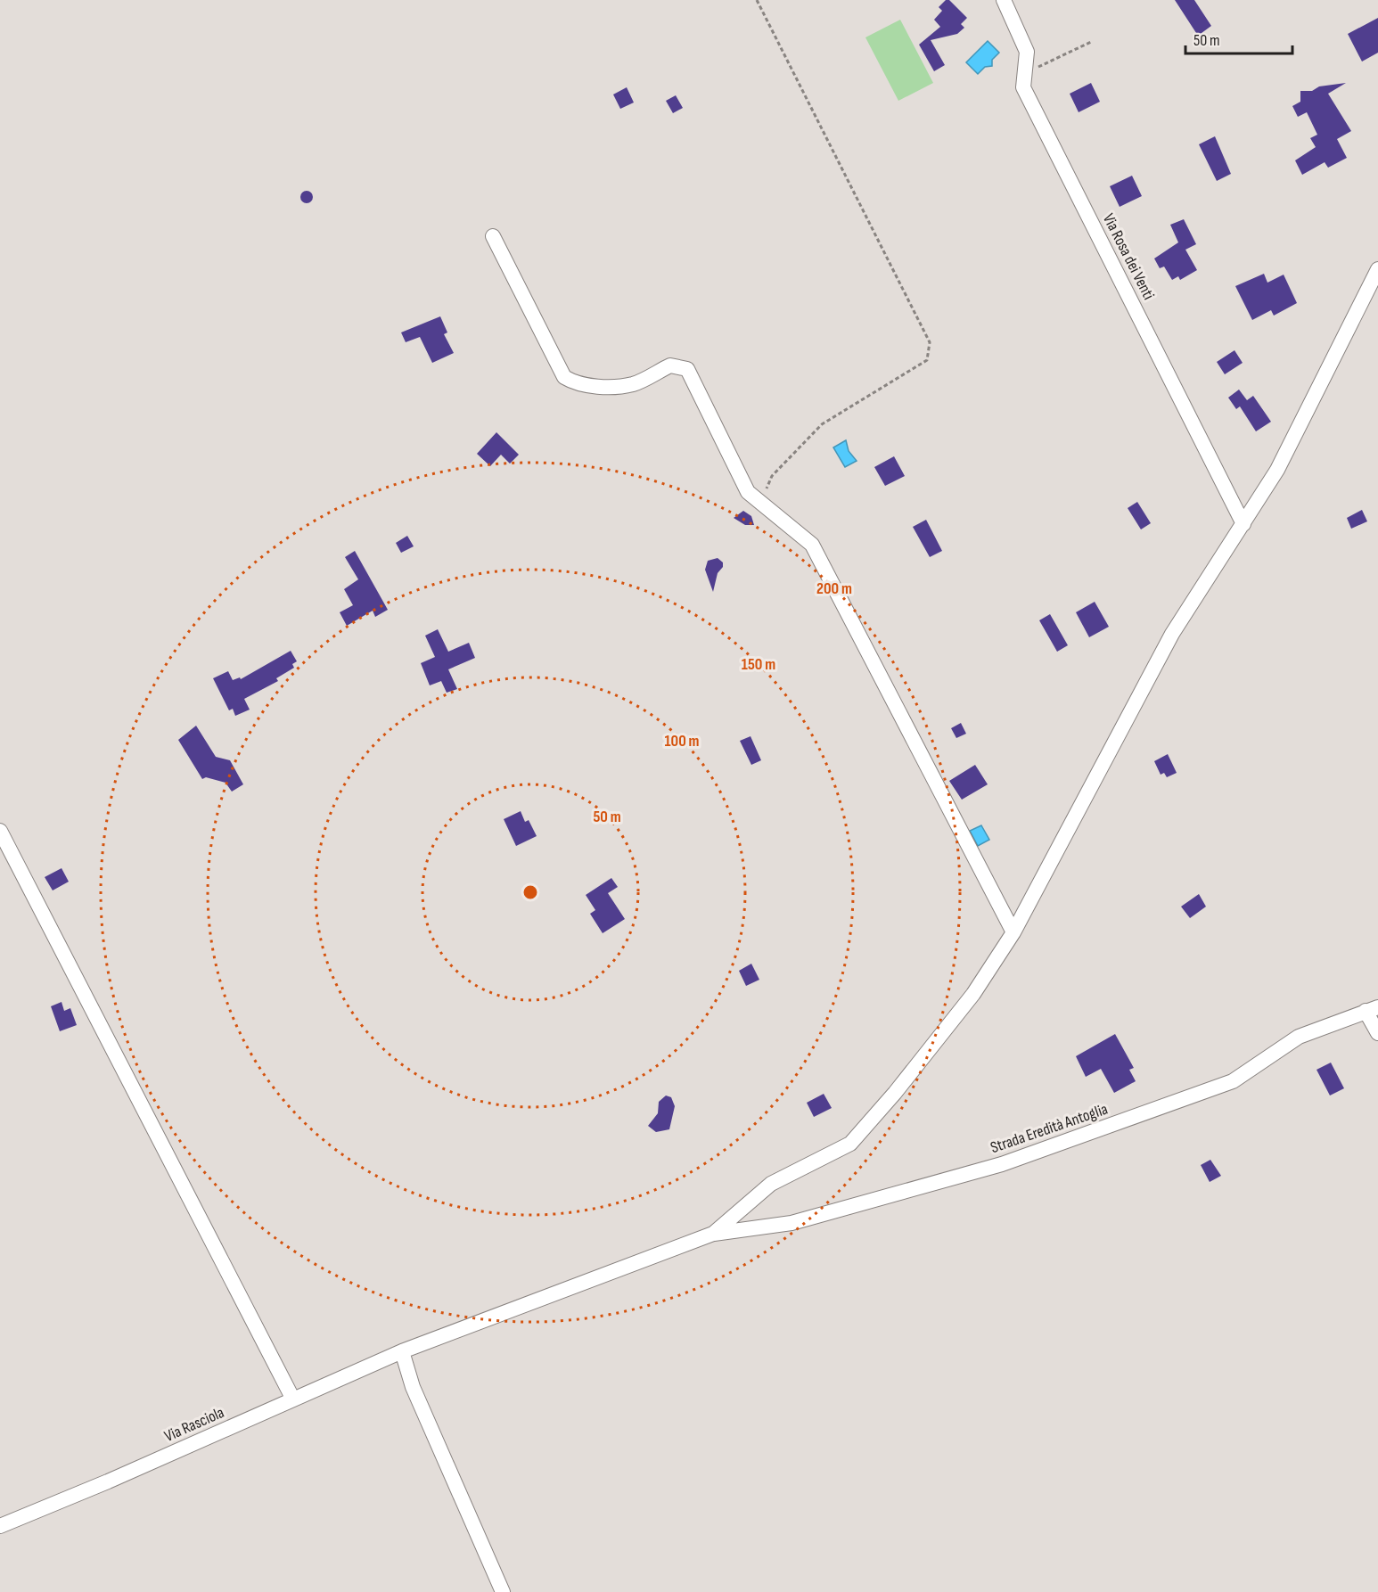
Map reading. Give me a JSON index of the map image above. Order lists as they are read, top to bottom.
{
  "streets": {
    "street": ["Via Rosa dei Venti", "Strada Eredità Antoglia", "Via Rasciola"]
  },
  "crossings": [
    ["Strada Eredità Antoglia", "Via Rasciola"]
  ],
  "scale_bar": "50 m",
  "rings": [
    "200 m",
    "150 m",
    "100 m",
    "50 m"
  ]
}
